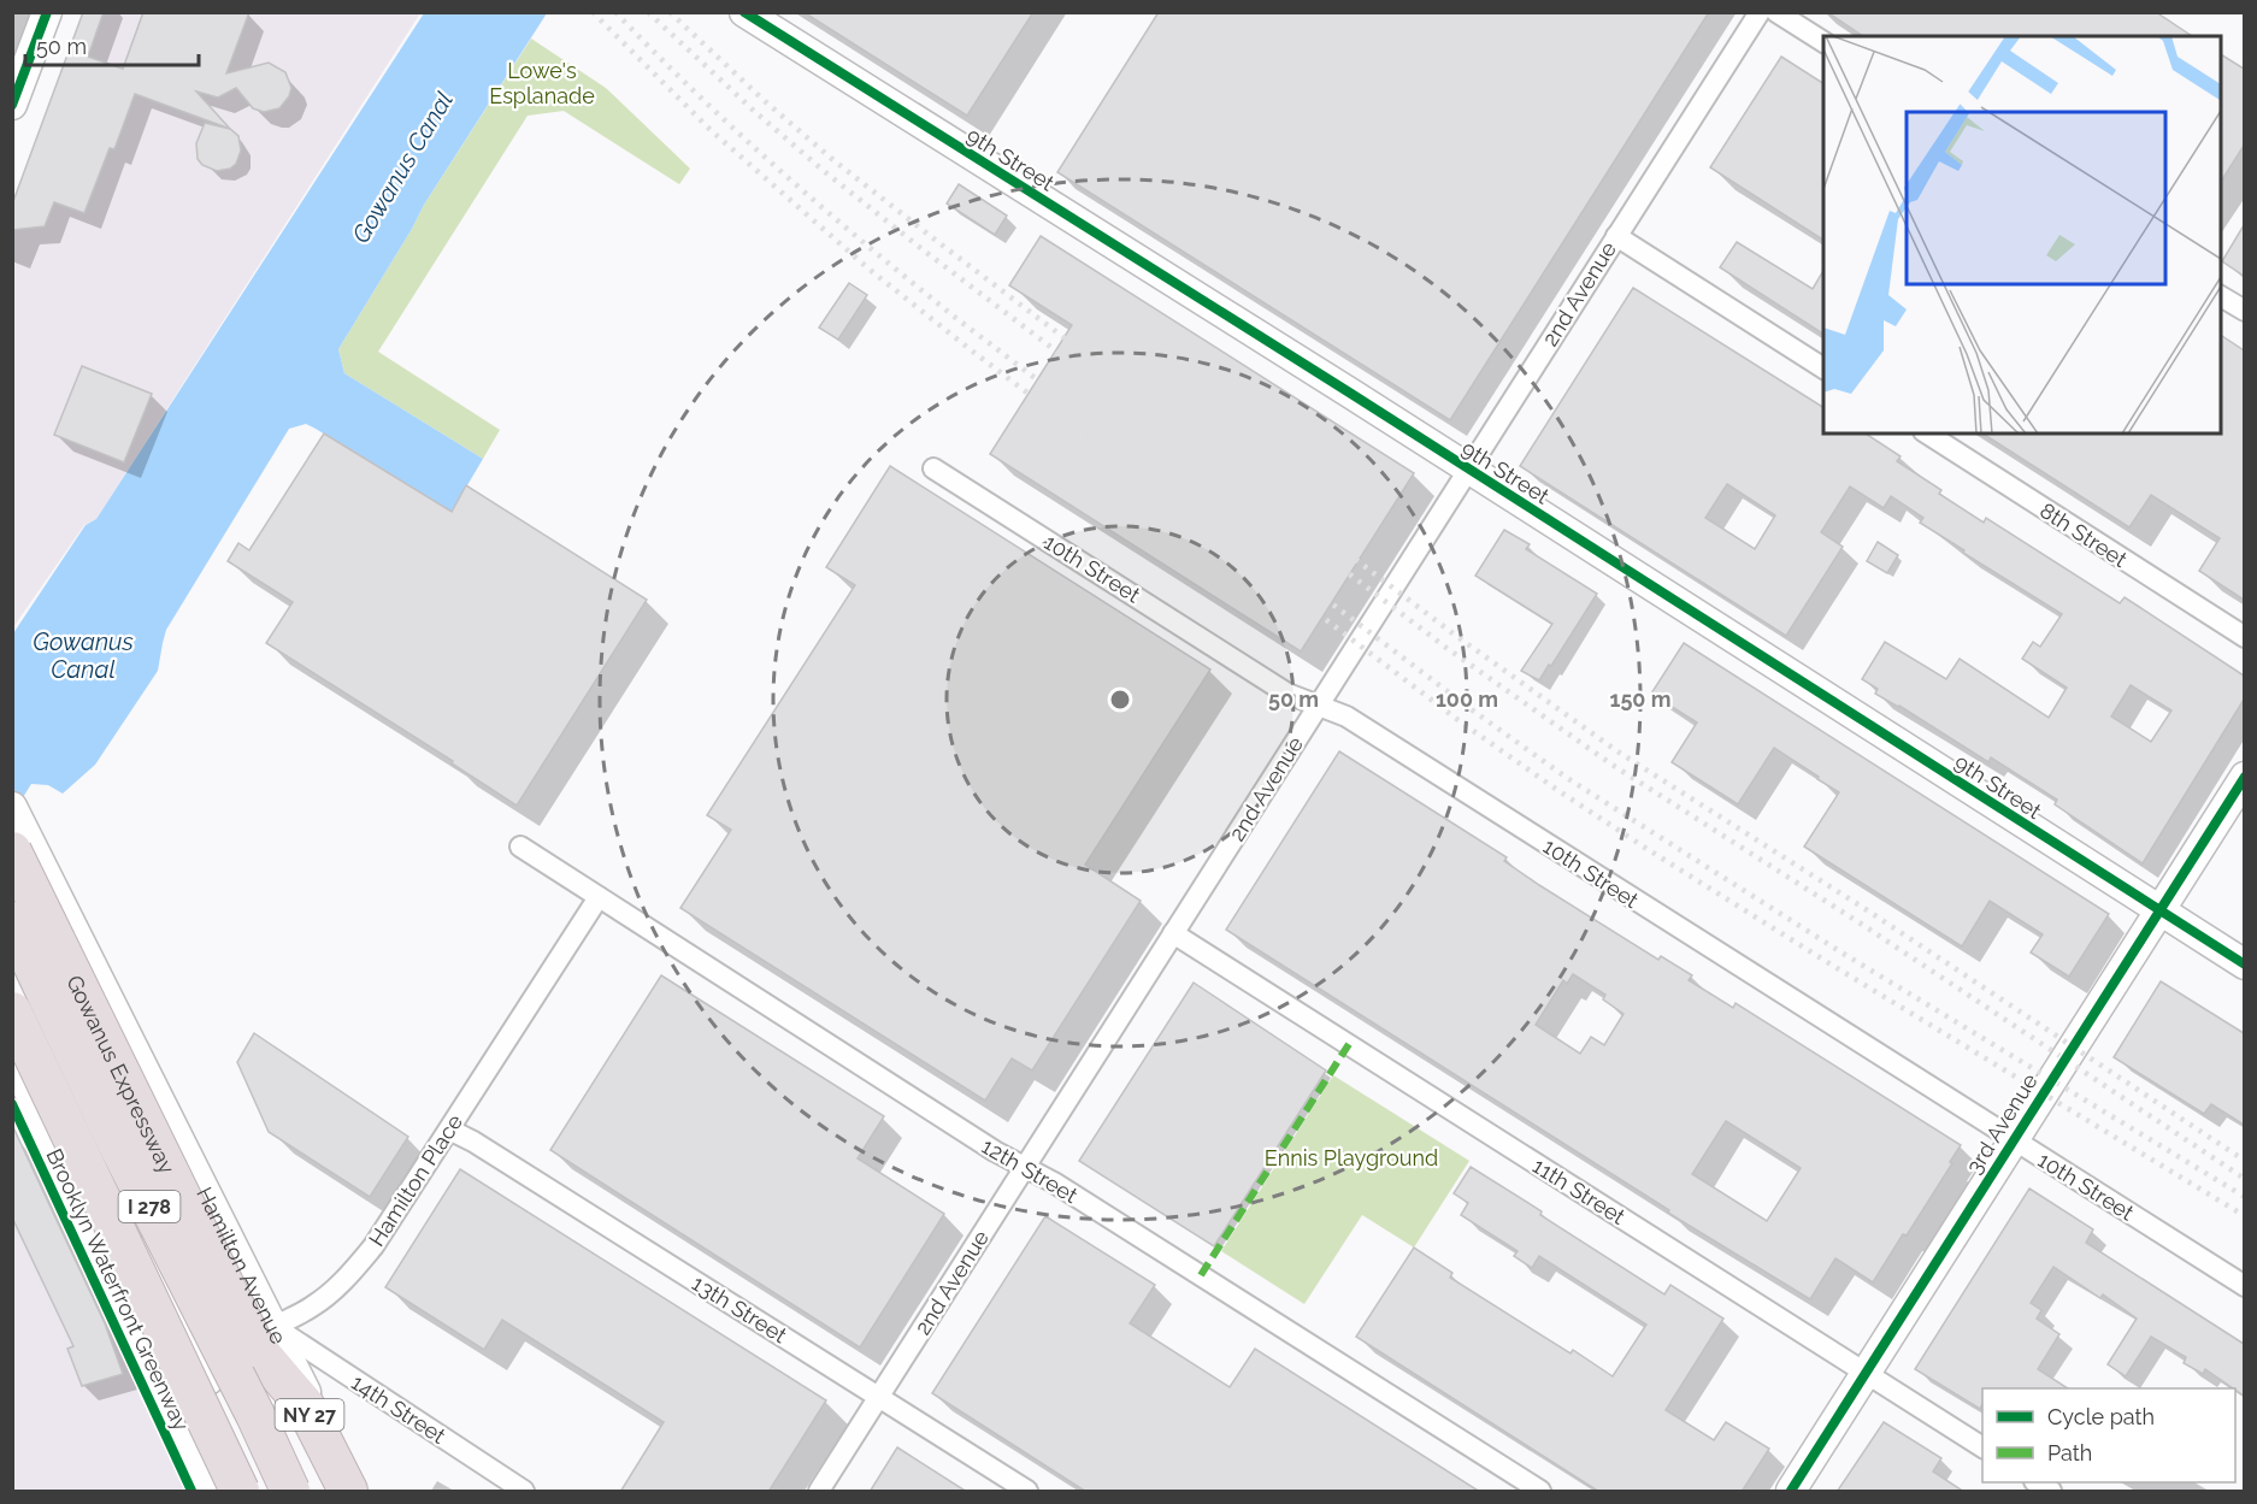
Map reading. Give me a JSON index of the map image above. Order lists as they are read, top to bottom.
{
  "streets": {
    "highway": ["Gowanus Expressway", "I 278", "NY 27"],
    "main road": ["9th Street", "3rd Avenue", "Hamilton Avenue"],
    "street": [
      "2nd Avenue",
      "8th Street",
      "10th Street",
      "12th Street",
      "Hamilton Place",
      "11th Street",
      "13th Street",
      "14th Street"
    ],
    "cycle path": ["Brooklyn Waterfront Greenway"]
  },
  "crossings": [
    ["9th Street", "2nd Avenue"],
    ["9th Street", "3rd Avenue"],
    ["2nd Avenue", "10th Street"],
    ["2nd Avenue", "12th Street"],
    ["2nd Avenue", "11th Street"],
    ["2nd Avenue", "13th Street"],
    ["10th Street", "3rd Avenue"],
    ["Gowanus Expressway", "Hamilton Place"],
    ["Gowanus Expressway", "Hamilton Avenue"],
    ["Gowanus Expressway", "14th Street"],
    ["Gowanus Expressway", "NY 27"],
    ["3rd Avenue", "11th Street"],
    ["12th Street", "Hamilton Place"],
    ["Hamilton Place", "Hamilton Avenue"],
    ["Hamilton Place", "13th Street"],
    ["Hamilton Place", "14th Street"],
    ["Hamilton Place", "NY 27"],
    ["Hamilton Avenue", "14th Street"],
    ["Hamilton Avenue", "NY 27"],
    ["14th Street", "NY 27"]
  ],
  "water": ["Gowanus Canal"],
  "parks": ["Lowe's Esplanade", "Ennis Playground"],
  "legend": ["Cycle path", "Path"],
  "scale_bar": "50 m",
  "rings": ["50 m", "100 m", "150 m"]
}
